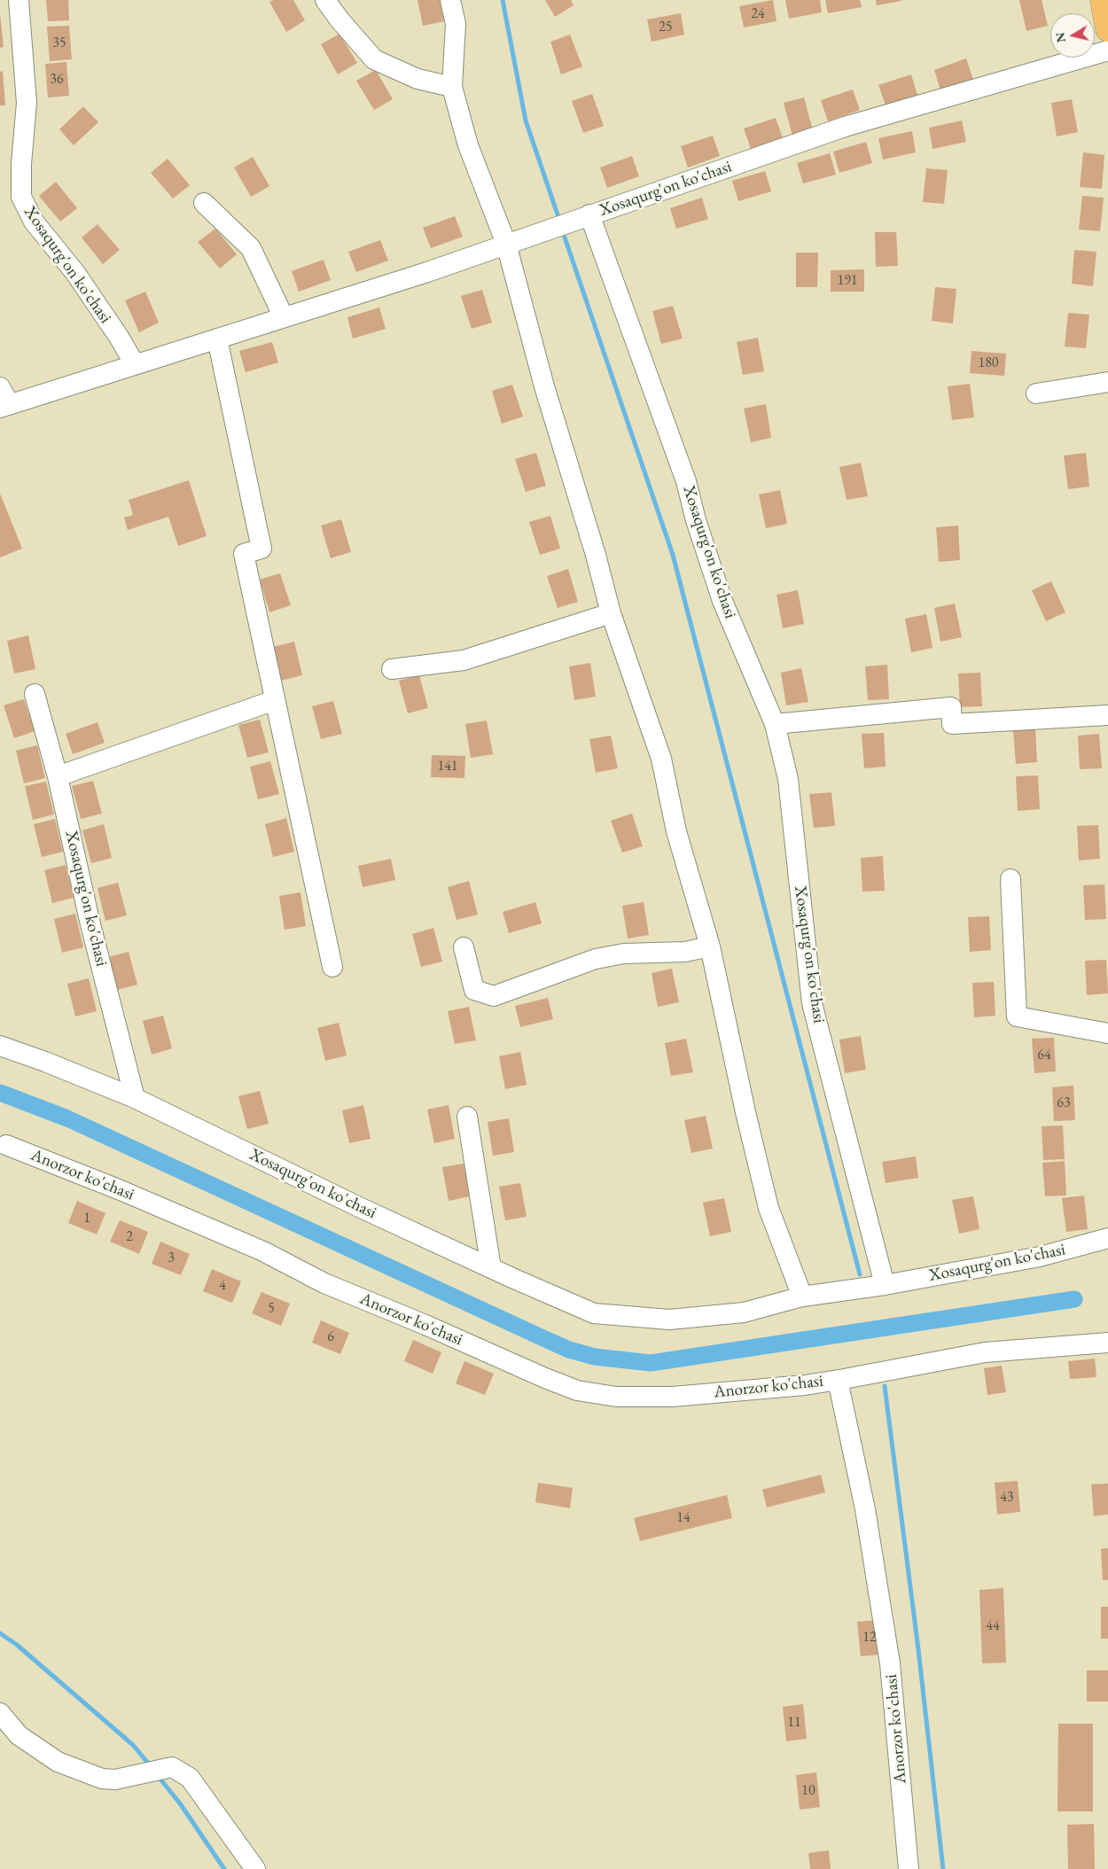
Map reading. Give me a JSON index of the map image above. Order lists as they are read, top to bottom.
{
  "streets": {
    "street": ["Xosaqurg'on ko'chasi", "Anorzor ko'chasi"]
  },
  "house_numbers": [
    "24",
    "25",
    "35",
    "36",
    "191",
    "180",
    "141",
    "64",
    "63",
    "1",
    "2",
    "3",
    "4",
    "5",
    "6",
    "43",
    "14",
    "44",
    "12",
    "11",
    "10"
  ],
  "north": "left"
}
